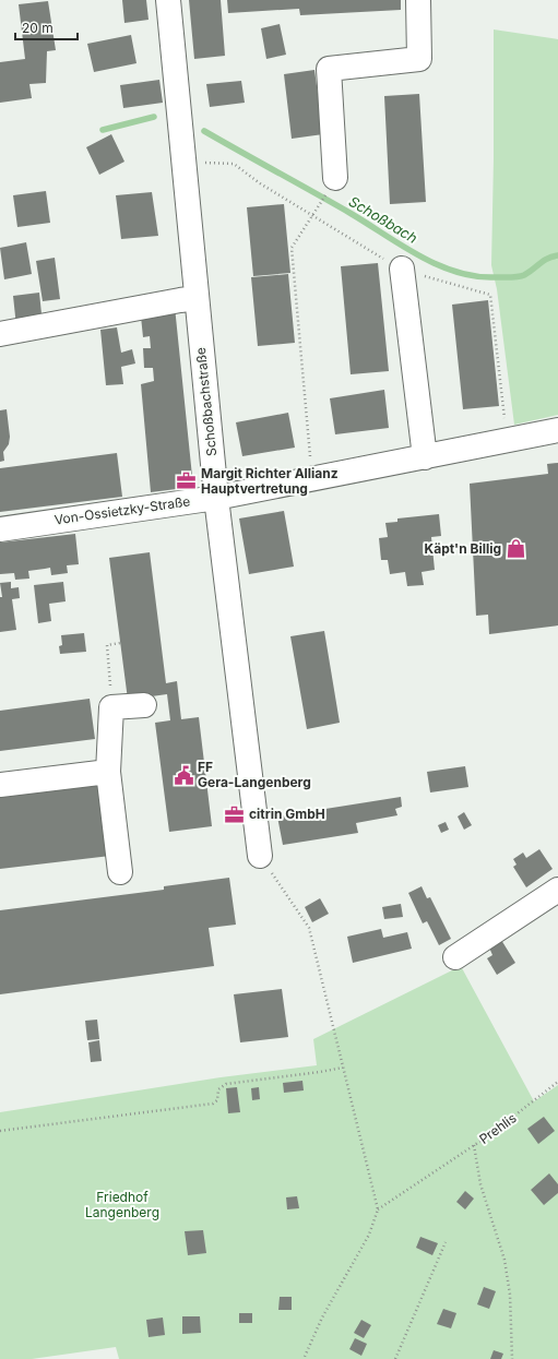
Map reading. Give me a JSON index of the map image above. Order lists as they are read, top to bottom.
{
  "streets": {
    "street": ["Schoßbachstraße", "Von-Ossietzky-Straße"],
    "path": ["Prehlis"]
  },
  "crossings": [
    ["Schoßbachstraße", "Von-Ossietzky-Straße"]
  ],
  "water": ["Schoßbach"],
  "parks": ["Friedhof Langenberg"],
  "places": {
    "office": ["Margit Richter Allianz Hauptvertretung", "citrin GmbH"],
    "shop": ["Käpt'n Billig"],
    "public building": ["FF Gera-Langenberg"]
  },
  "scale_bar": "20 m"
}
